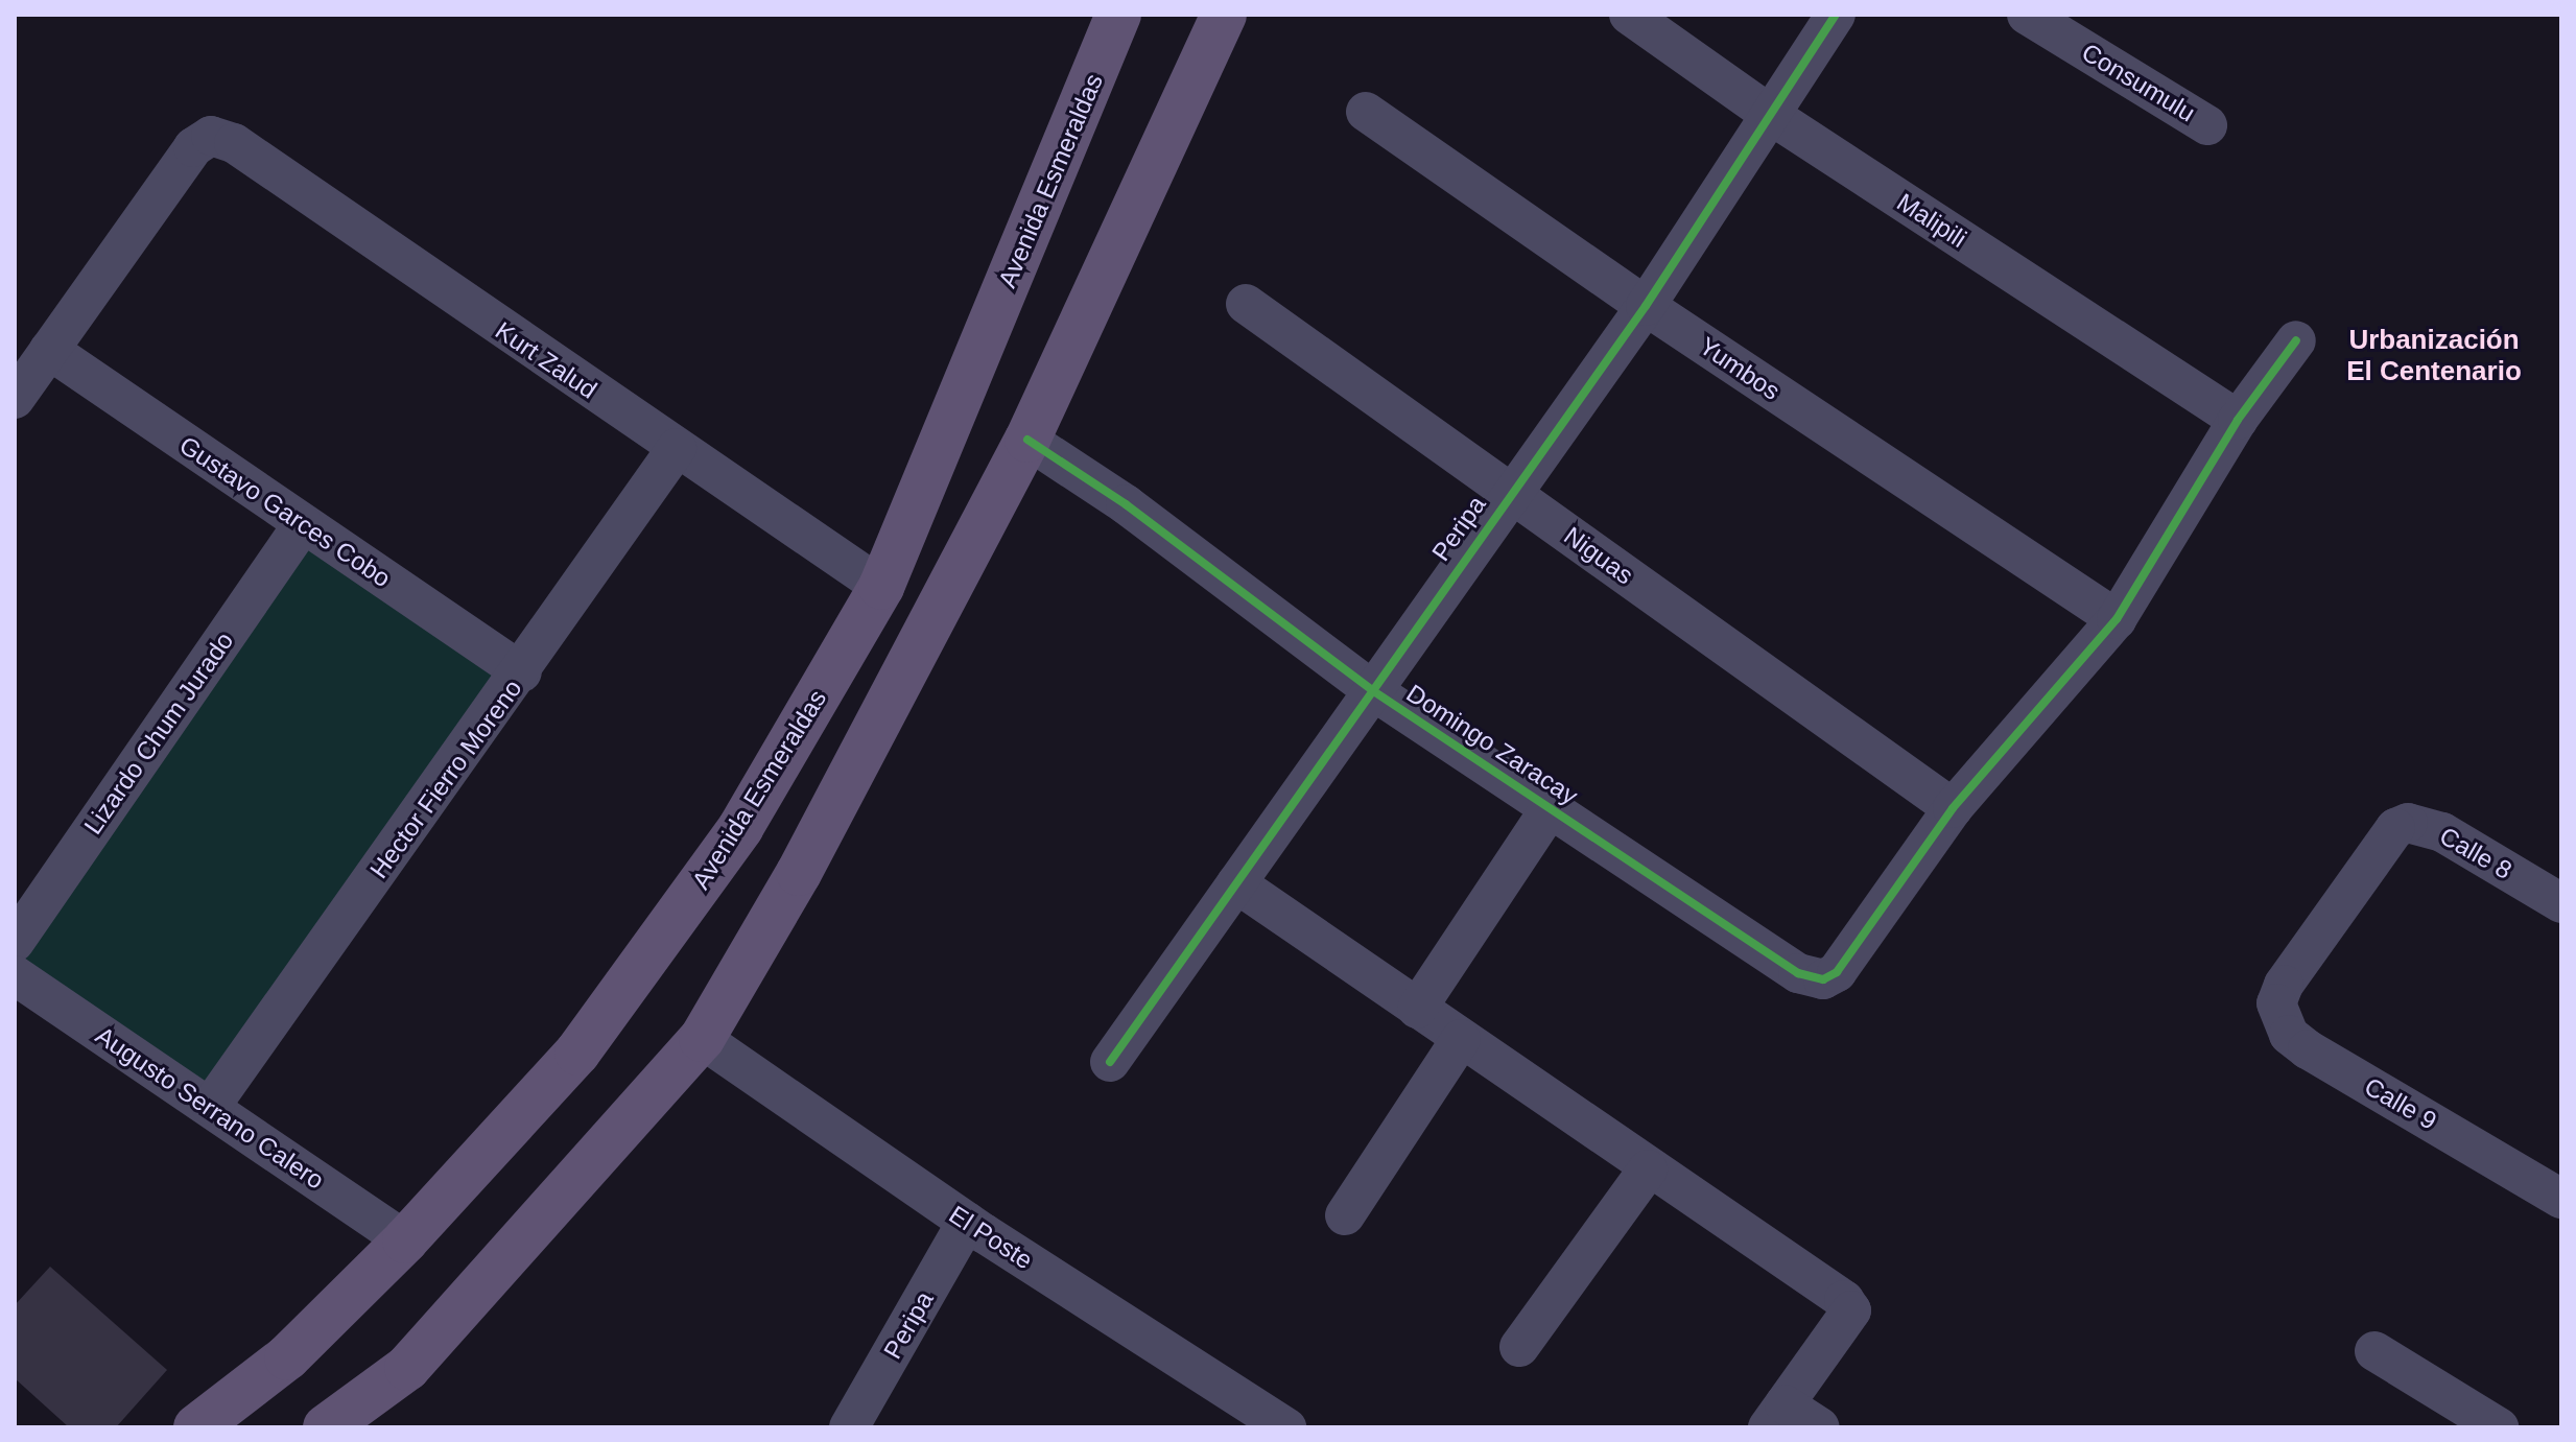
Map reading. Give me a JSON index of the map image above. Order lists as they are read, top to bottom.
{
  "streets": {
    "main road": ["Avenida Esmeraldas"],
    "street": [
      "Consumulu",
      "Malipili",
      "Kurt Zalud",
      "Yumbos",
      "Gustavo Garces Cobo",
      "Peripa",
      "Niguas",
      "Lizardo Chum Jurado",
      "Domingo Zaracay",
      "Hector Fierro Moreno",
      "Calle 8",
      "Calle 9",
      "Augusto Serrano Calero",
      "El Poste"
    ]
  },
  "crossings": [
    ["Avenida Esmeraldas", "Kurt Zalud"],
    ["Avenida Esmeraldas", "Augusto Serrano Calero"],
    ["Malipili", "Peripa"],
    ["Kurt Zalud", "Gustavo Garces Cobo"],
    ["Kurt Zalud", "Hector Fierro Moreno"],
    ["Yumbos", "Peripa"],
    ["Gustavo Garces Cobo", "Lizardo Chum Jurado"],
    ["Gustavo Garces Cobo", "Hector Fierro Moreno"],
    ["Peripa", "Niguas"],
    ["Peripa", "Domingo Zaracay"],
    ["Peripa", "El Poste"],
    ["Niguas", "Domingo Zaracay"],
    ["Hector Fierro Moreno", "Augusto Serrano Calero"],
    ["Calle 8", "Calle 9"]
  ],
  "districts": ["Urbanización El Centenario"]
}
